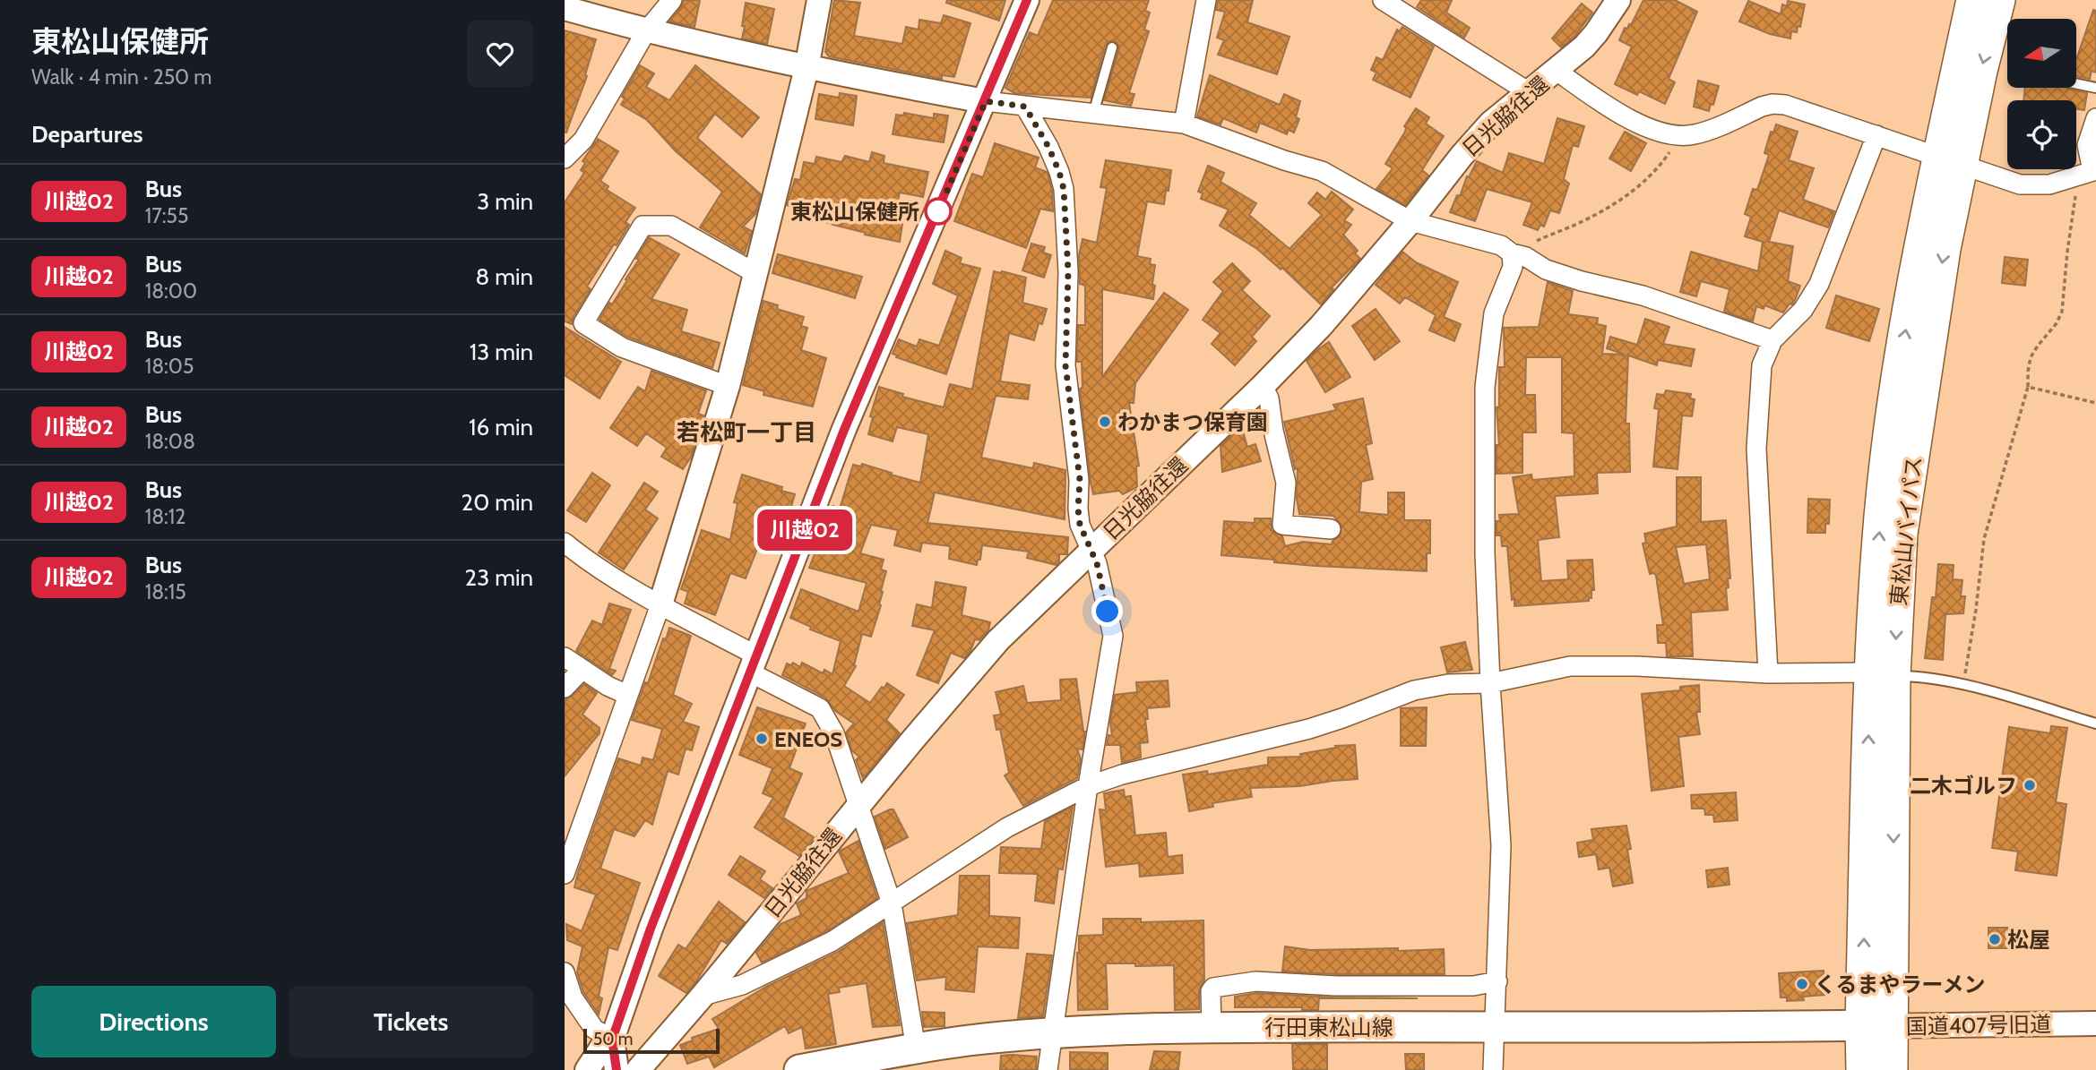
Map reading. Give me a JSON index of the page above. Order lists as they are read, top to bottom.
{
  "streets": {
    "highway": ["東松山バイパス"],
    "main road": ["行田東松山線"],
    "street": ["日光脇往還", "国道407号旧道"]
  },
  "crossings": [
    ["東松山バイパス", "国道407号旧道"],
    ["東松山バイパス", "行田東松山線"],
    ["国道407号旧道", "行田東松山線"]
  ],
  "districts": ["若松町一丁目"],
  "places": [
    "東松山保健所",
    "わかまつ保育園",
    "ENEOS",
    "二木ゴルフ",
    "松屋",
    "くるまやラーメン"
  ],
  "lines": ["bus line 川越02"],
  "scale_bar": "50 m",
  "north": "left",
  "page": {
    "heading": [
      ["東松山保健所", "Walk · 4 min · 250 m"],
      "Departures"
    ],
    "on_map": "川越02",
    "list": [
      {
        "mark": "川越02",
        "name": "Bus",
        "note": "17:55",
        "value": "3 min"
      },
      {
        "mark": "川越02",
        "name": "Bus",
        "note": "18:00",
        "value": "8 min"
      },
      {
        "mark": "川越02",
        "name": "Bus",
        "note": "18:05",
        "value": "13 min"
      },
      {
        "mark": "川越02",
        "name": "Bus",
        "note": "18:08",
        "value": "16 min"
      },
      {
        "mark": "川越02",
        "name": "Bus",
        "note": "18:12",
        "value": "20 min"
      },
      {
        "mark": "川越02",
        "name": "Bus",
        "note": "18:15",
        "value": "23 min"
      }
    ],
    "buttons": ["Directions", "Tickets"],
    "scale": "50 m"
  }
}
